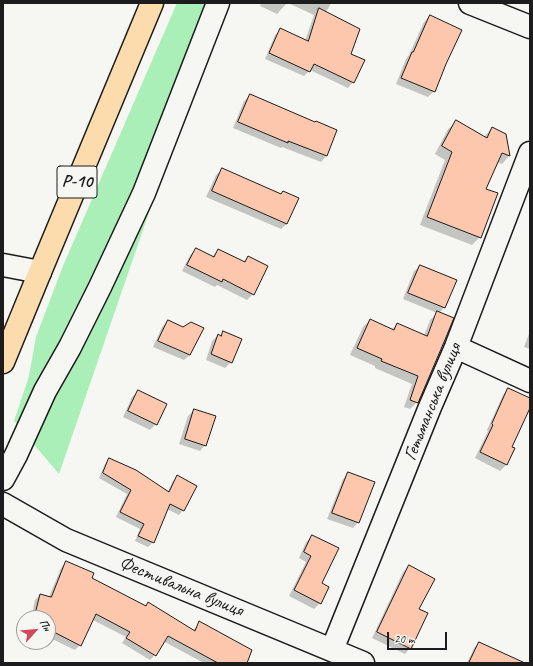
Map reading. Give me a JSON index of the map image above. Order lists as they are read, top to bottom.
{
  "streets": {
    "main road": ["Р-10"],
    "street": ["Гетьманська вулиця", "Фестивальна вулиця"]
  },
  "crossings": [
    ["Гетьманська вулиця", "Фестивальна вулиця"]
  ],
  "scale_bar": "20 m",
  "north": "top right"
}
